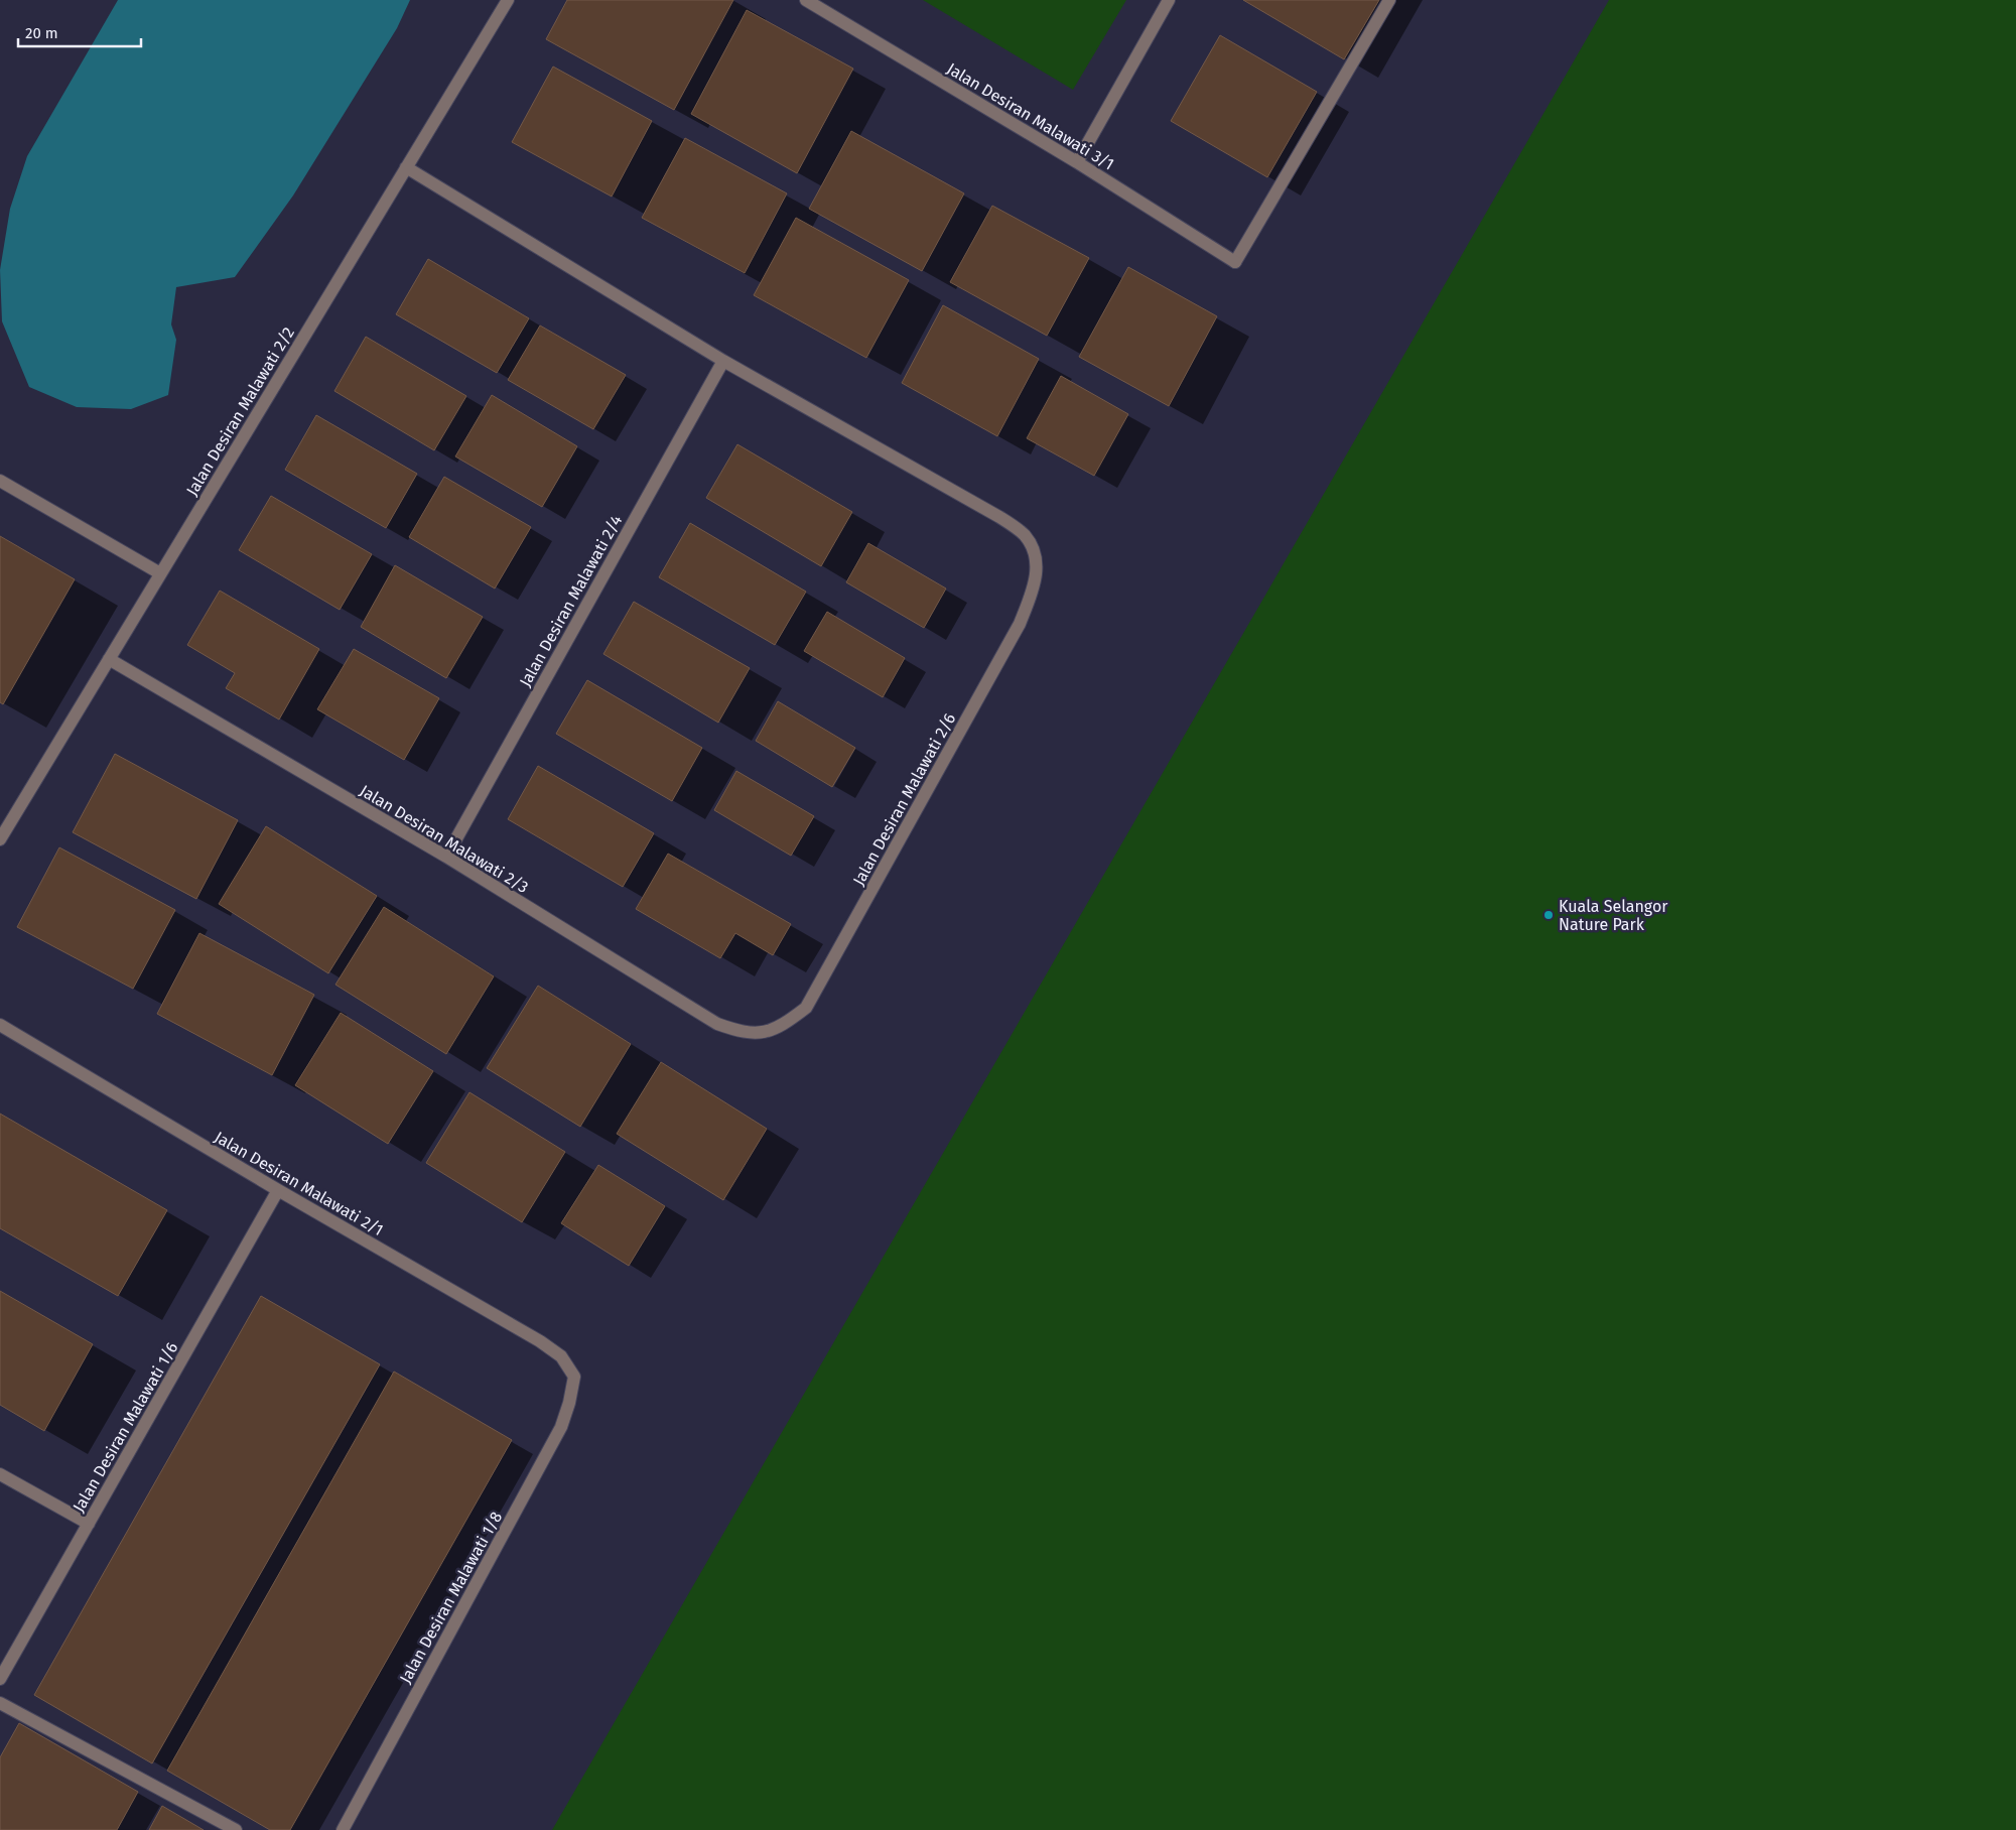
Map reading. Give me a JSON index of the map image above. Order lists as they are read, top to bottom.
{
  "streets": {
    "street": [
      "Jalan Desiran Malawati 3/1",
      "Jalan Desiran Malawati 2/2",
      "Jalan Desiran Malawati 2/4",
      "Jalan Desiran Malawati 2/6",
      "Jalan Desiran Malawati 2/3",
      "Jalan Desiran Malawati 2/1",
      "Jalan Desiran Malawati 1/6",
      "Jalan Desiran Malawati 1/8"
    ]
  },
  "crossings": [
    ["Jalan Desiran Malawati 2/2", "Jalan Desiran Malawati 2/3"],
    ["Jalan Desiran Malawati 2/4", "Jalan Desiran Malawati 2/6"],
    ["Jalan Desiran Malawati 2/4", "Jalan Desiran Malawati 2/3"],
    ["Jalan Desiran Malawati 2/6", "Jalan Desiran Malawati 2/3"],
    ["Jalan Desiran Malawati 2/1", "Jalan Desiran Malawati 1/6"],
    ["Jalan Desiran Malawati 2/1", "Jalan Desiran Malawati 1/8"]
  ],
  "places": ["Kuala Selangor Nature Park"],
  "scale_bar": "20 m"
}
